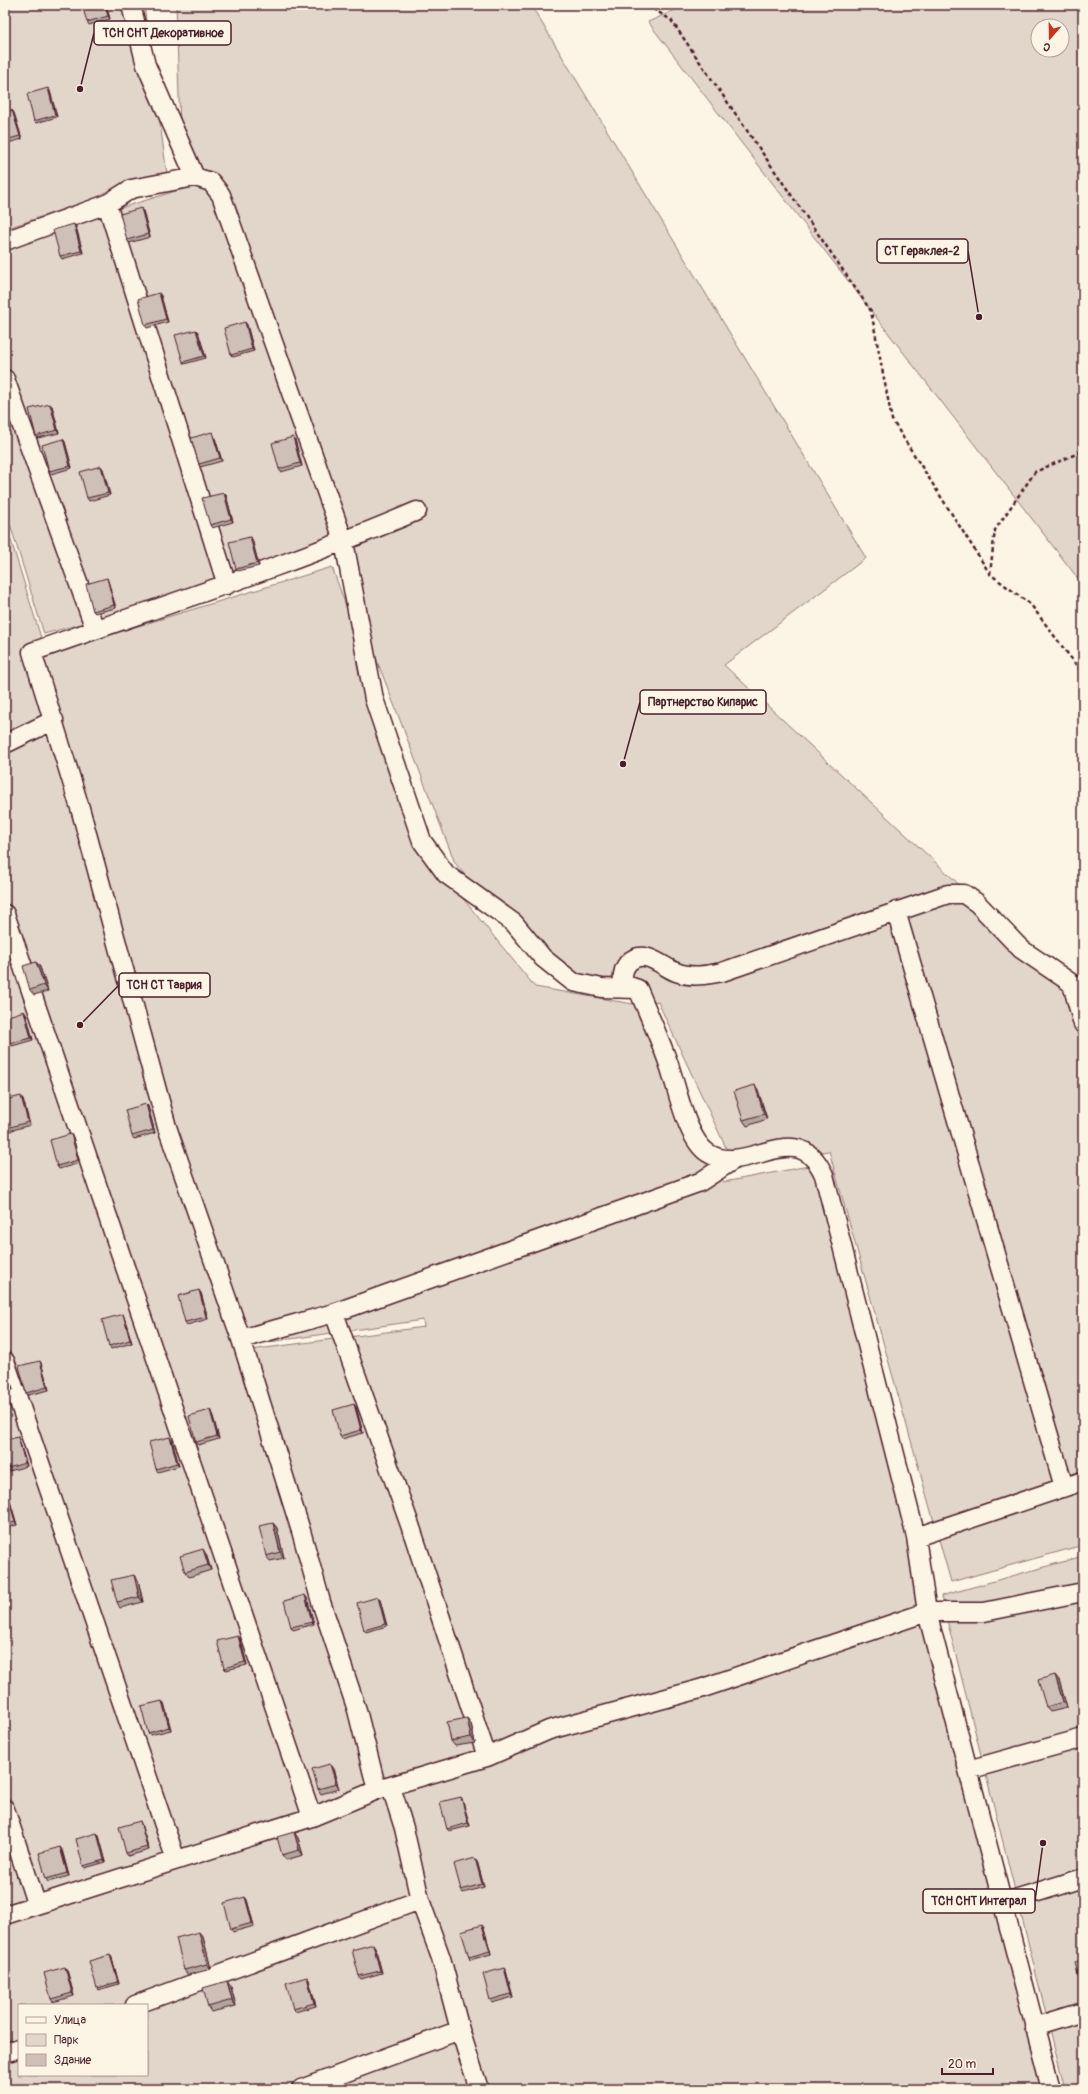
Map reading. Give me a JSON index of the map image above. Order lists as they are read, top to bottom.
{
  "places": [
    "ТСН СНТ Декоративное",
    "СТ Гераклея-2",
    "Партнерство Кипарис",
    "ТСН СТ Таврия",
    "ТСН СНТ Интеграл"
  ],
  "legend": ["Улица", "Парк", "Здание"],
  "scale_bar": "20 m",
  "north": "bottom"
}
